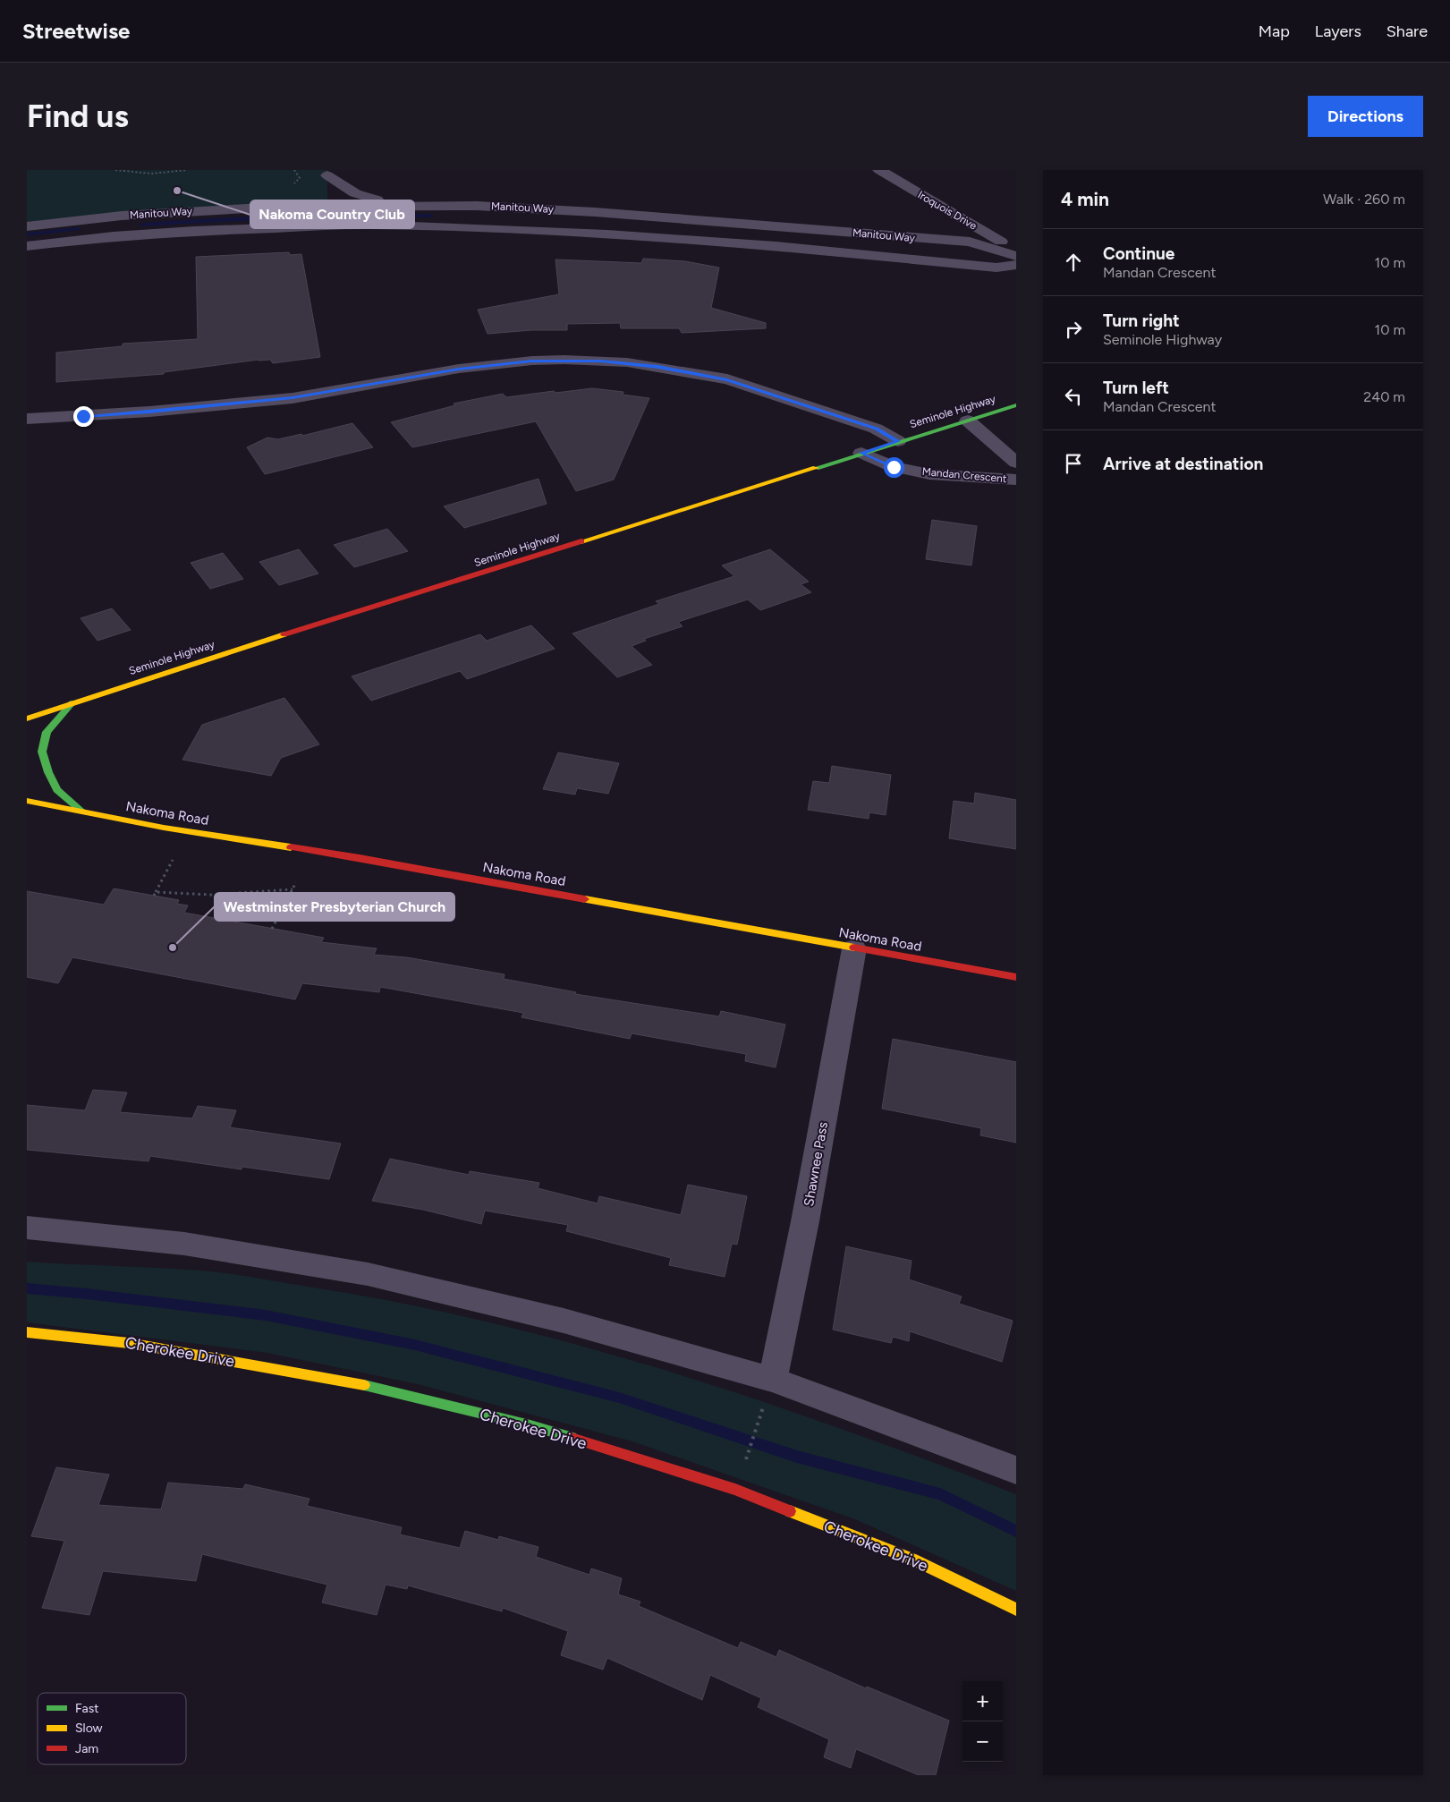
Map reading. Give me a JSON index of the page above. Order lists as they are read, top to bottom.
{
  "streets": {
    "street": [
      "Manitou Way",
      "Iroquois Drive",
      "Seminole Highway",
      "Mandan Crescent",
      "Nakoma Road",
      "Shawnee Pass",
      "Cherokee Drive"
    ]
  },
  "crossings": [
    ["Seminole Highway", "Mandan Crescent"],
    ["Nakoma Road", "Shawnee Pass"]
  ],
  "places": ["Nakoma Country Club", "Westminster Presbyterian Church"],
  "legend": ["Fast", "Slow", "Jam"],
  "page": {
    "header": "Streetwise",
    "nav": ["Map", "Layers", "Share"],
    "buttons": "Directions",
    "title": "Find us",
    "heading": ["4 min", "Walk · 260 m"],
    "list": [
      ["Continue", "Mandan Crescent", "10 m"],
      ["Turn right", "Seminole Highway", "10 m"],
      ["Turn left", "Mandan Crescent", "240 m"],
      "Arrive at destination"
    ],
    "map_buttons": ["+", "−"]
  }
}
